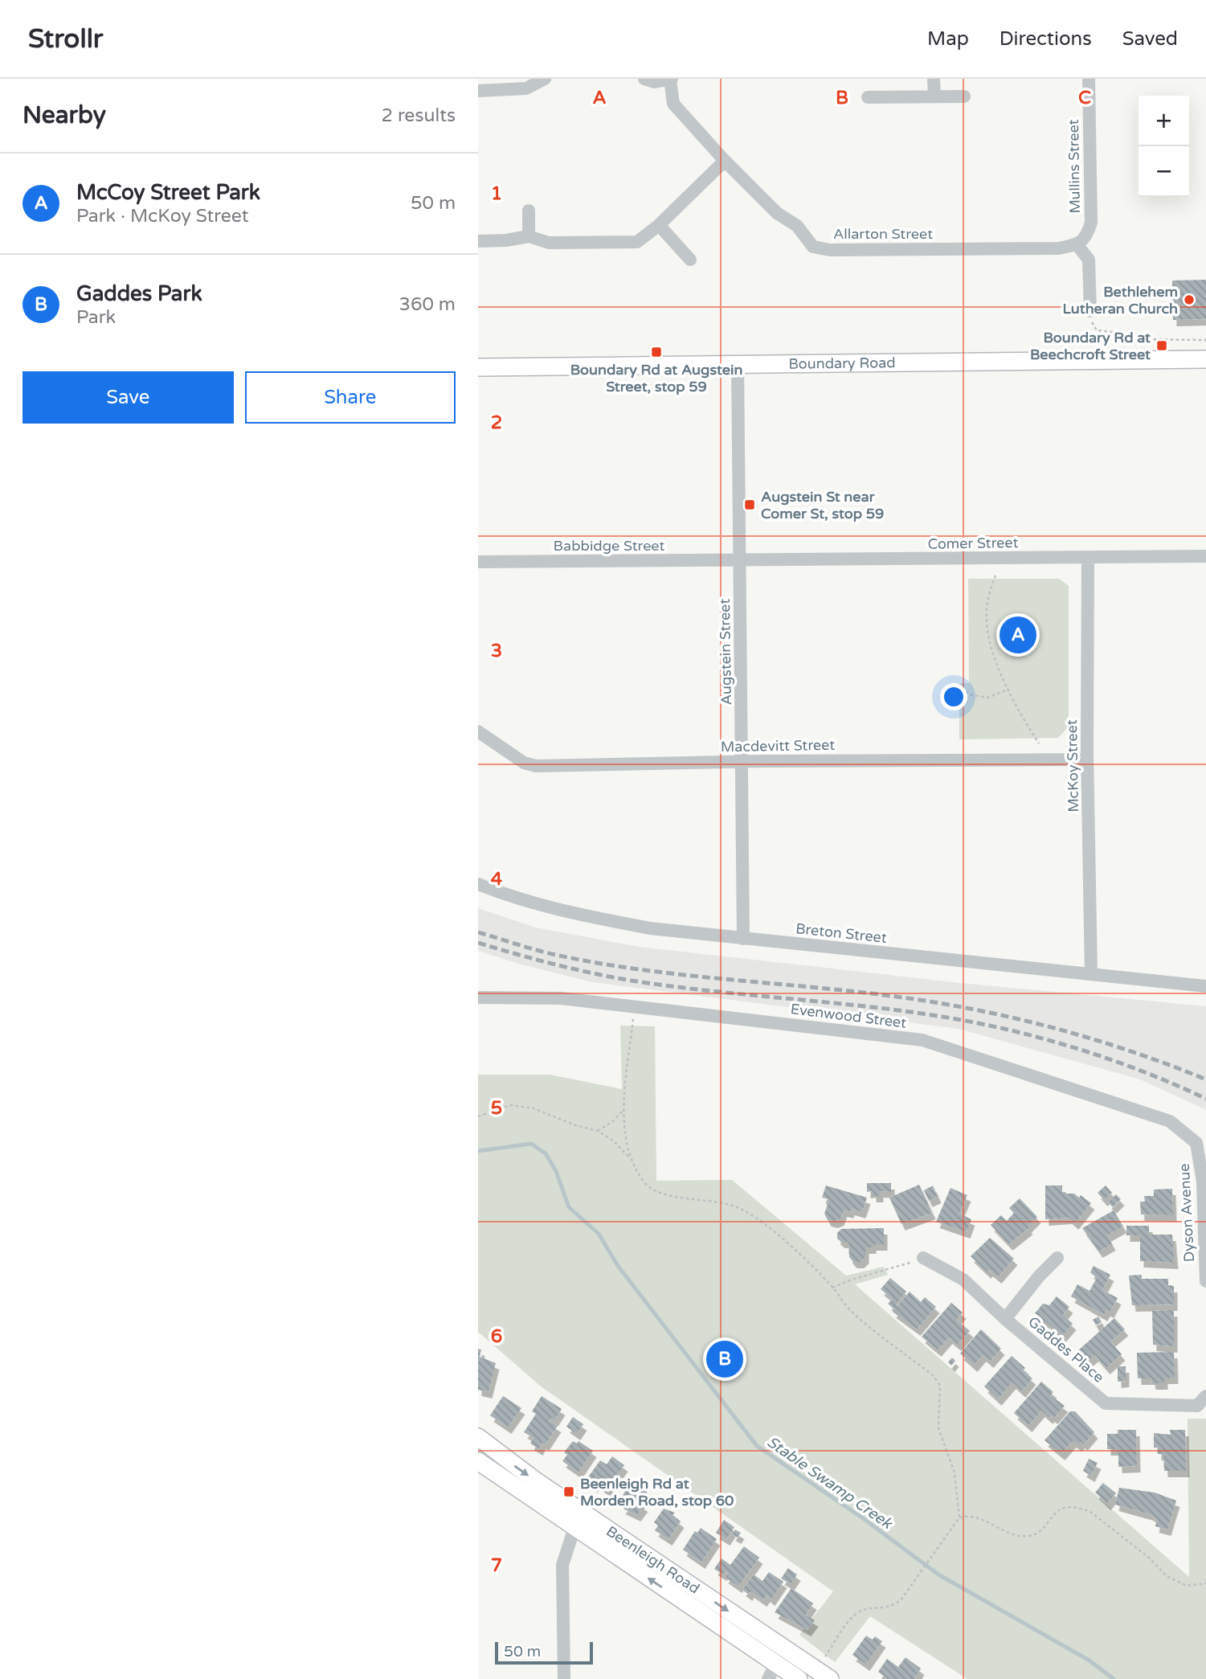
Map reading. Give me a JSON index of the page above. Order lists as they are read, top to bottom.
{
  "streets": {
    "main road": ["Boundary Road", "Beenleigh Road"],
    "street": [
      "Mullins Street",
      "Allarton Street",
      "Comer Street",
      "Babbidge Street",
      "Augstein Street",
      "Macdevitt Street",
      "McKoy Street",
      "Breton Street",
      "Evenwood Street",
      "Dyson Avenue",
      "Gaddes Place"
    ]
  },
  "crossings": [
    ["Mullins Street", "Allarton Street"],
    ["Boundary Road", "Augstein Street"],
    ["Comer Street", "Babbidge Street"],
    ["Comer Street", "Augstein Street"],
    ["Comer Street", "McKoy Street"],
    ["Babbidge Street", "Augstein Street"],
    ["Augstein Street", "Macdevitt Street"],
    ["Augstein Street", "Breton Street"],
    ["Macdevitt Street", "McKoy Street"],
    ["McKoy Street", "Breton Street"],
    ["Evenwood Street", "Dyson Avenue"]
  ],
  "water": ["Stable Swamp Creek"],
  "places": {
    "other": ["Bethlehem Lutheran Church"],
    "transit": [
      "Boundary Rd at Beechcroft Street",
      "Boundary Rd at Augstein Street, stop 59",
      "Augstein St near Comer St, stop 59",
      "Beenleigh Rd at Morden Road, stop 60"
    ]
  },
  "scale_bar": "50 m",
  "page": {
    "header": "Strollr",
    "nav": ["Map", "Directions", "Saved"],
    "heading": ["Nearby", "2 results"],
    "map_buttons": ["+", "−"],
    "list": [
      {
        "mark": "A",
        "name": "McCoy Street Park",
        "note": "Park · McKoy Street",
        "value": "50 m"
      },
      {
        "mark": "B",
        "name": "Gaddes Park",
        "note": "Park",
        "value": "360 m"
      }
    ],
    "buttons": ["Save", "Share"],
    "pins": ["A", "B"],
    "scale": "50 m"
  },
  "grid": {
    "columns": ["A", "B", "C"],
    "rows": [
      "1",
      "2",
      "3",
      "4",
      "5",
      "6",
      "7"
    ]
  }
}
